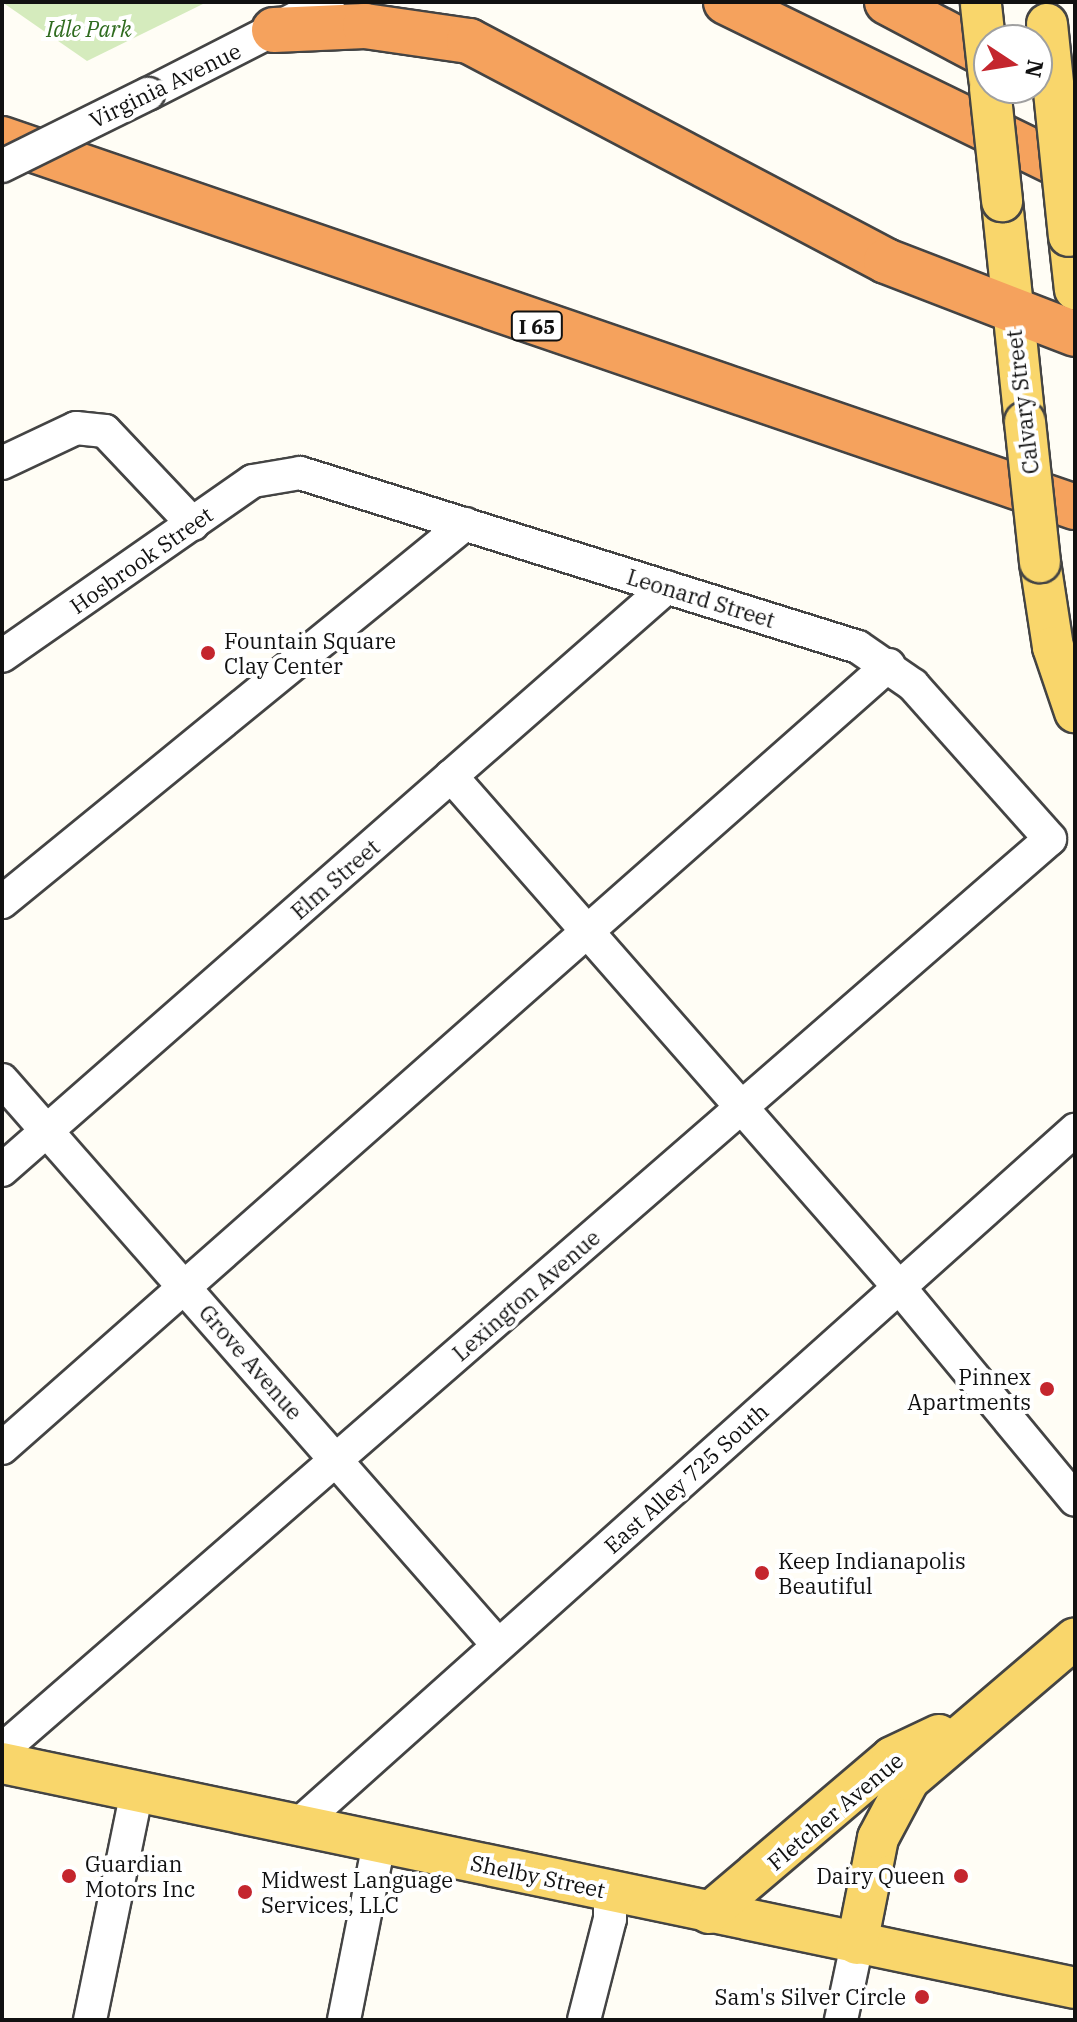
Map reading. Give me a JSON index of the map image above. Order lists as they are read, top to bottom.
{
  "streets": {
    "highway": ["I 65"],
    "main road": ["Calvary Street", "Fletcher Avenue", "Shelby Street"],
    "street": [
      "Virginia Avenue",
      "Hosbrook Street",
      "Leonard Street",
      "Elm Street",
      "Lexington Avenue",
      "Grove Avenue",
      "East Alley 725 South"
    ]
  },
  "crossings": [
    ["Hosbrook Street", "Leonard Street"],
    ["Leonard Street", "Elm Street"],
    ["Leonard Street", "Lexington Avenue"],
    ["Elm Street", "Grove Avenue"],
    ["Lexington Avenue", "Grove Avenue"],
    ["Grove Avenue", "East Alley 725 South"],
    ["East Alley 725 South", "Shelby Street"],
    ["Fletcher Avenue", "Shelby Street"]
  ],
  "parks": ["Idle Park"],
  "places": [
    "Fountain Square Clay Center",
    "Pinnex Apartments",
    "Keep Indianapolis Beautiful",
    "Guardian Motors Inc",
    "Dairy Queen",
    "Midwest Language Services, LLC",
    "Sam's Silver Circle"
  ],
  "north": "right"
}
